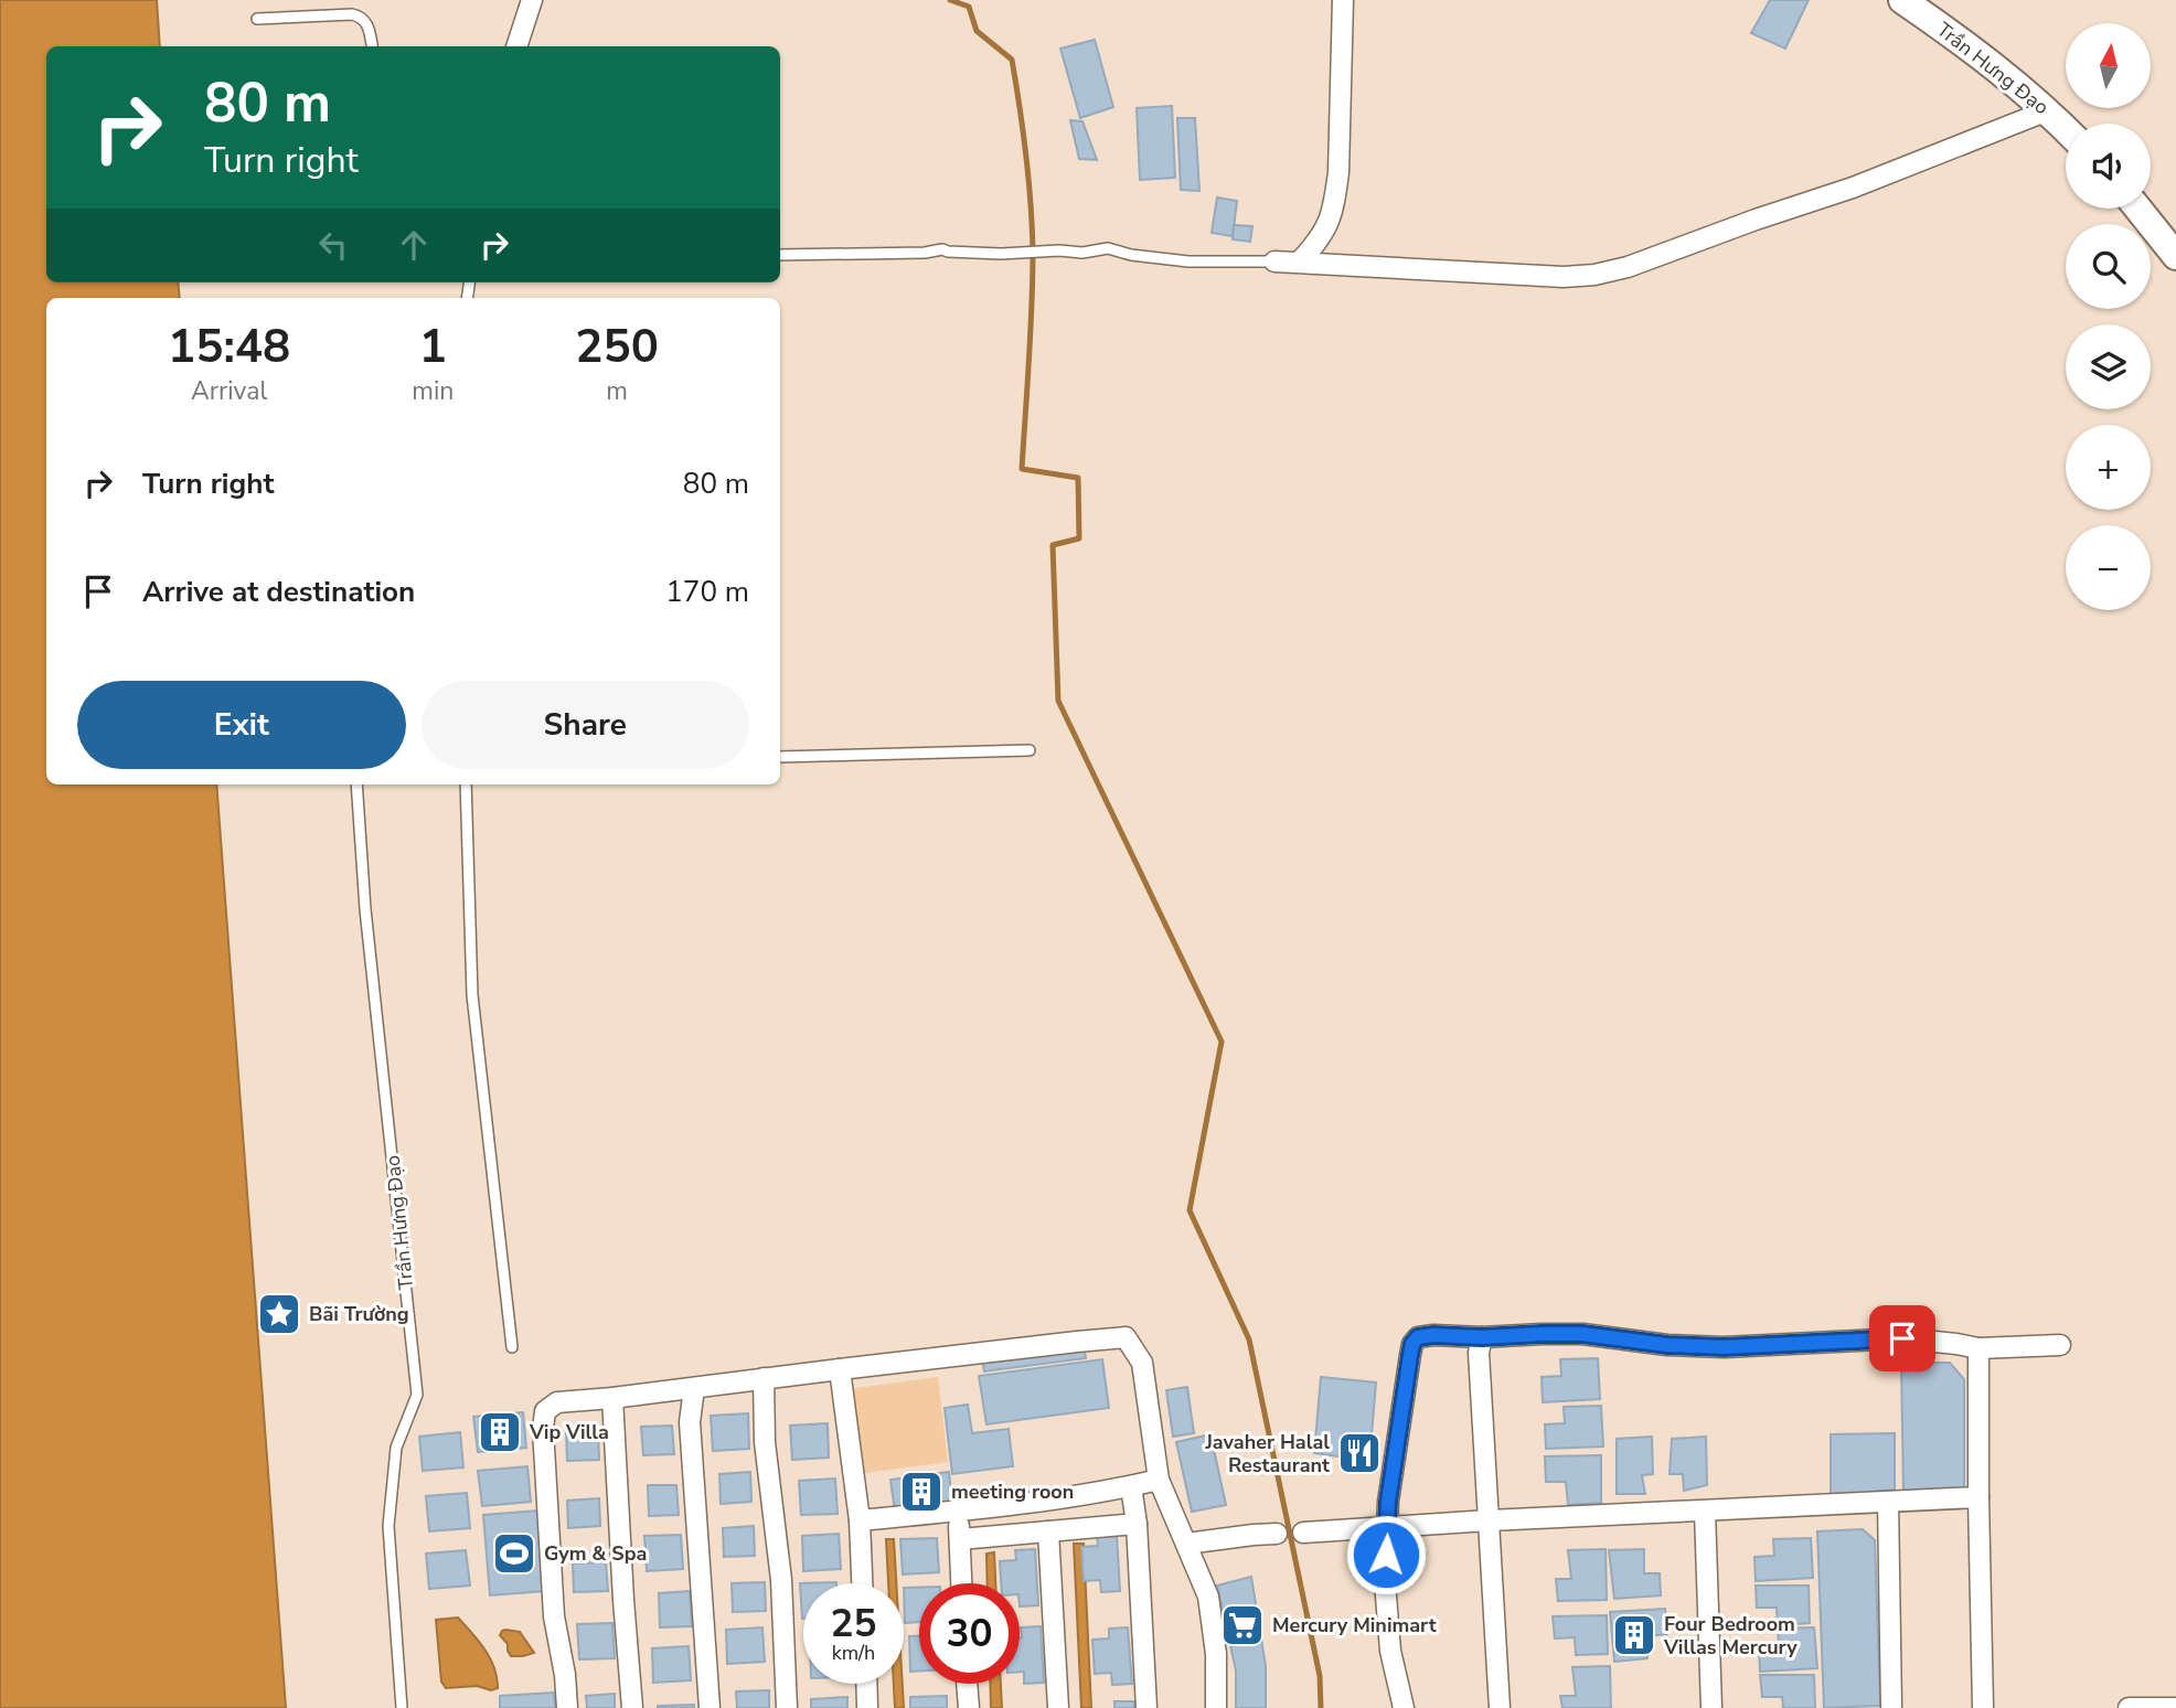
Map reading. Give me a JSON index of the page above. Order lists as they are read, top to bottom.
{
  "streets": {
    "main road": ["Trần Hưng Đạo"]
  },
  "places": {
    "place": ["Bãi Trường"],
    "building": ["Vip Villa", "meeting roon", "Four Bedroom Villas Mercury"],
    "restaurant": ["Javaher Halal Restaurant"],
    "sports": ["Gym & Spa"],
    "supermarket": ["Mercury Minimart"]
  },
  "north": "top",
  "page": {
    "map_buttons": ["+", "−"],
    "turn": ["80 m", "Turn right"],
    "eta": [
      "15:48",
      "Arrival",
      "1",
      "min",
      "250",
      "m"
    ],
    "list": [
      {
        "name": "Turn right",
        "value": "80 m"
      },
      {
        "name": "Arrive at destination",
        "value": "170 m"
      }
    ],
    "buttons": ["Exit", "Share"],
    "speed": "25 km/h",
    "limit": "30"
  }
}
